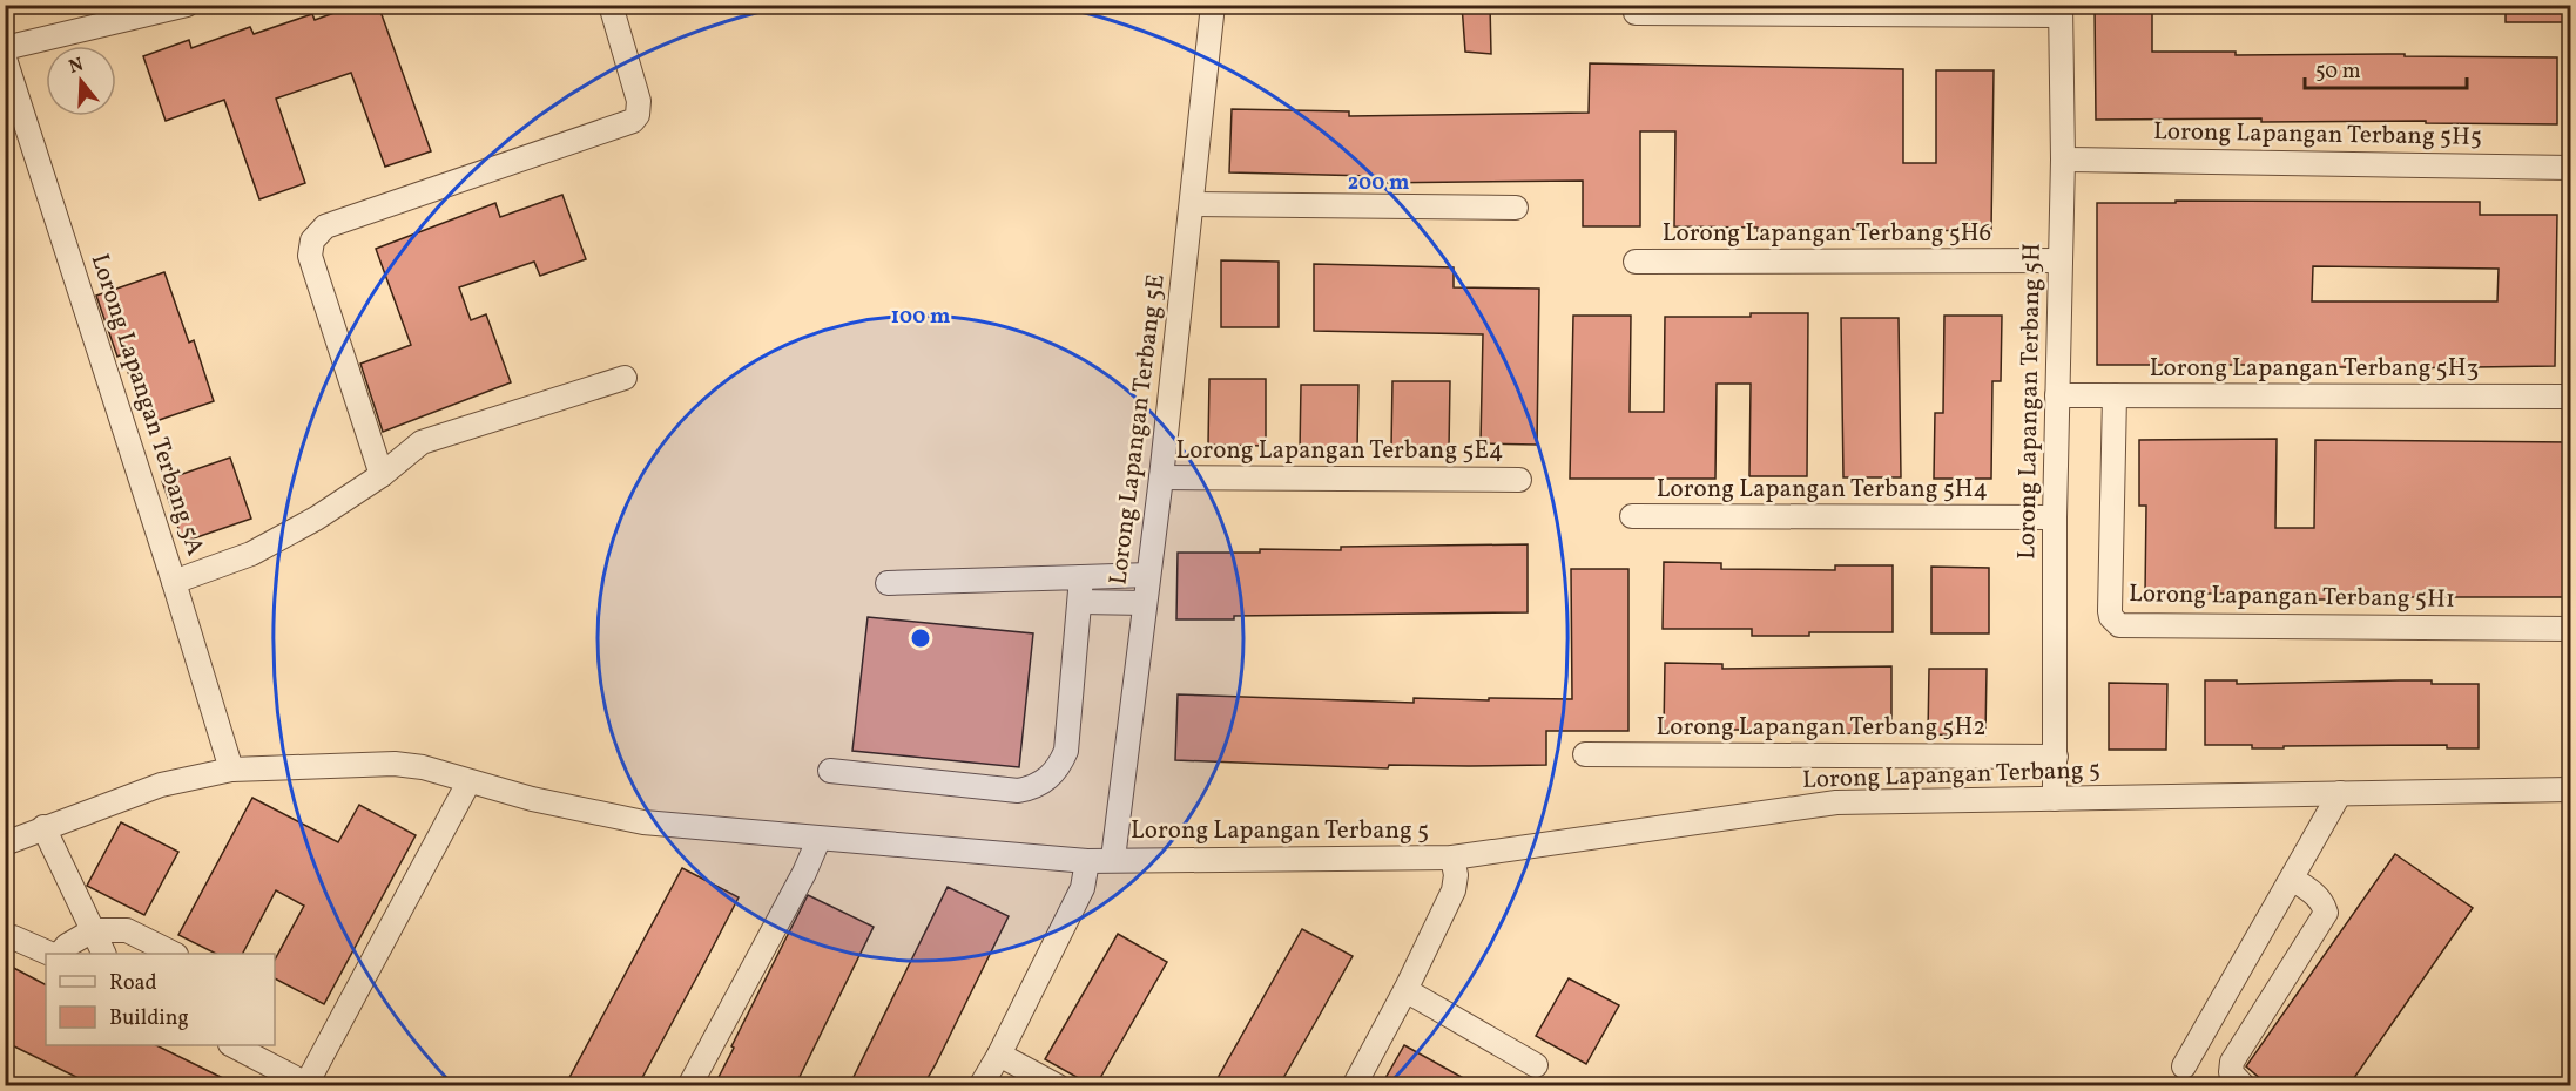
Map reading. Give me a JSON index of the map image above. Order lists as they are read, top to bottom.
{
  "streets": {
    "street": [
      "Lorong Lapangan Terbang 5H5",
      "Lorong Lapangan Terbang 5H6",
      "Lorong Lapangan Terbang 5H3",
      "Lorong Lapangan Terbang 5H",
      "Lorong Lapangan Terbang 5A",
      "Lorong Lapangan Terbang 5E",
      "Lorong Lapangan Terbang 5E4",
      "Lorong Lapangan Terbang 5H4",
      "Lorong Lapangan Terbang 5H1",
      "Lorong Lapangan Terbang 5H2",
      "Lorong Lapangan Terbang 5"
    ]
  },
  "crossings": [
    ["Lorong Lapangan Terbang 5H5", "Lorong Lapangan Terbang 5H"],
    ["Lorong Lapangan Terbang 5H6", "Lorong Lapangan Terbang 5H"],
    ["Lorong Lapangan Terbang 5H3", "Lorong Lapangan Terbang 5H"],
    ["Lorong Lapangan Terbang 5H3", "Lorong Lapangan Terbang 5H1"],
    ["Lorong Lapangan Terbang 5H", "Lorong Lapangan Terbang 5H4"],
    ["Lorong Lapangan Terbang 5H", "Lorong Lapangan Terbang 5H2"],
    ["Lorong Lapangan Terbang 5H", "Lorong Lapangan Terbang 5"],
    ["Lorong Lapangan Terbang 5A", "Lorong Lapangan Terbang 5"],
    ["Lorong Lapangan Terbang 5E", "Lorong Lapangan Terbang 5E4"],
    ["Lorong Lapangan Terbang 5E", "Lorong Lapangan Terbang 5"]
  ],
  "legend": ["Road", "Building"],
  "scale_bar": "50 m",
  "north": "top",
  "rings": ["200 m", "100 m"]
}
